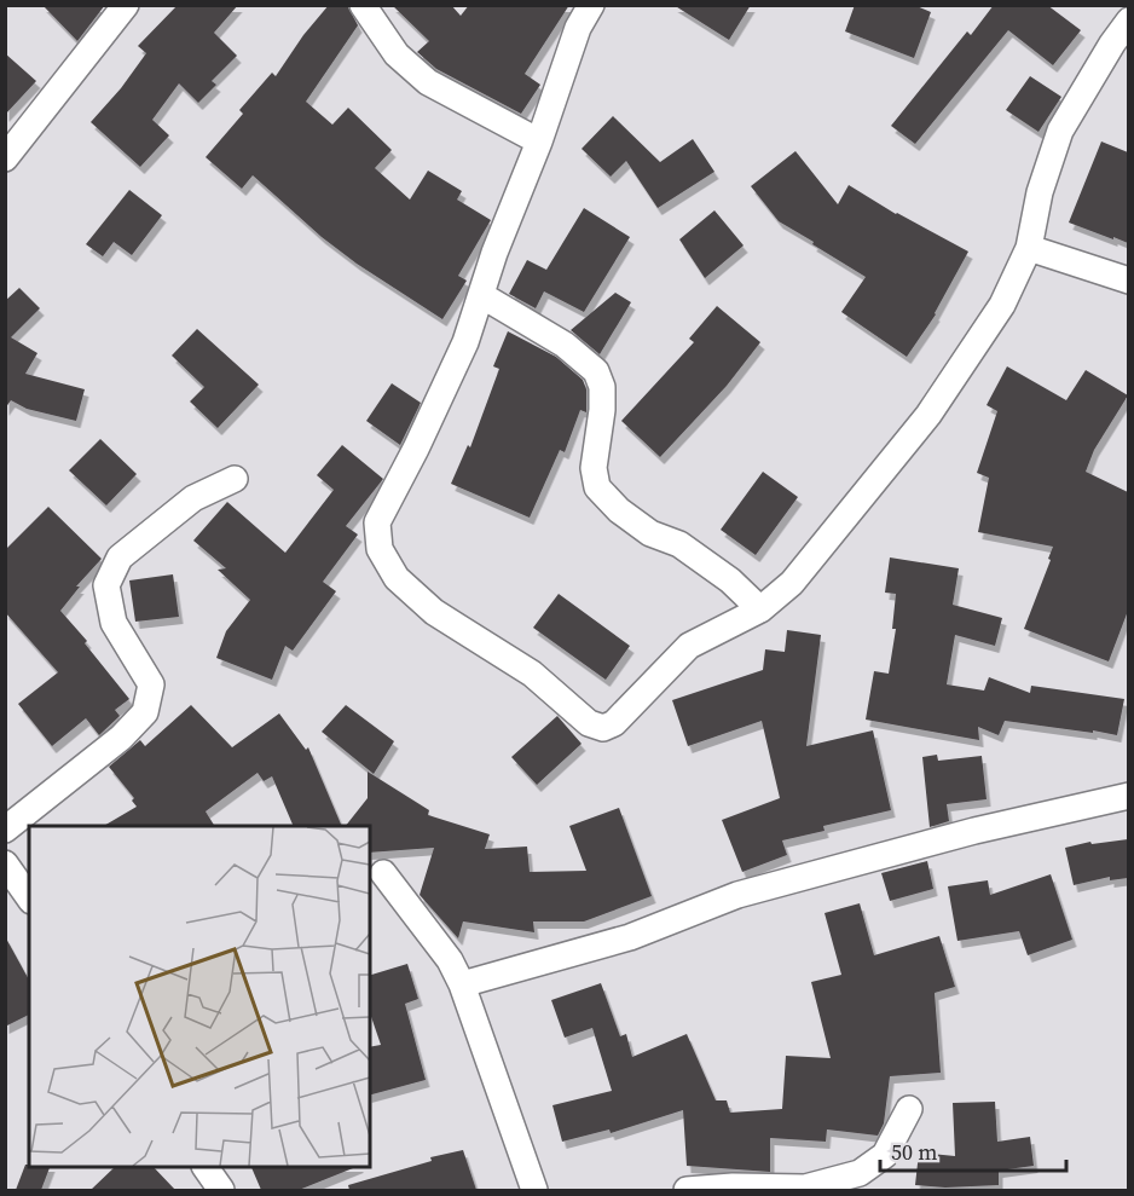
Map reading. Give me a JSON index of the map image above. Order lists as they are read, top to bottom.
{
  "scale_bar": "50 m"
}
